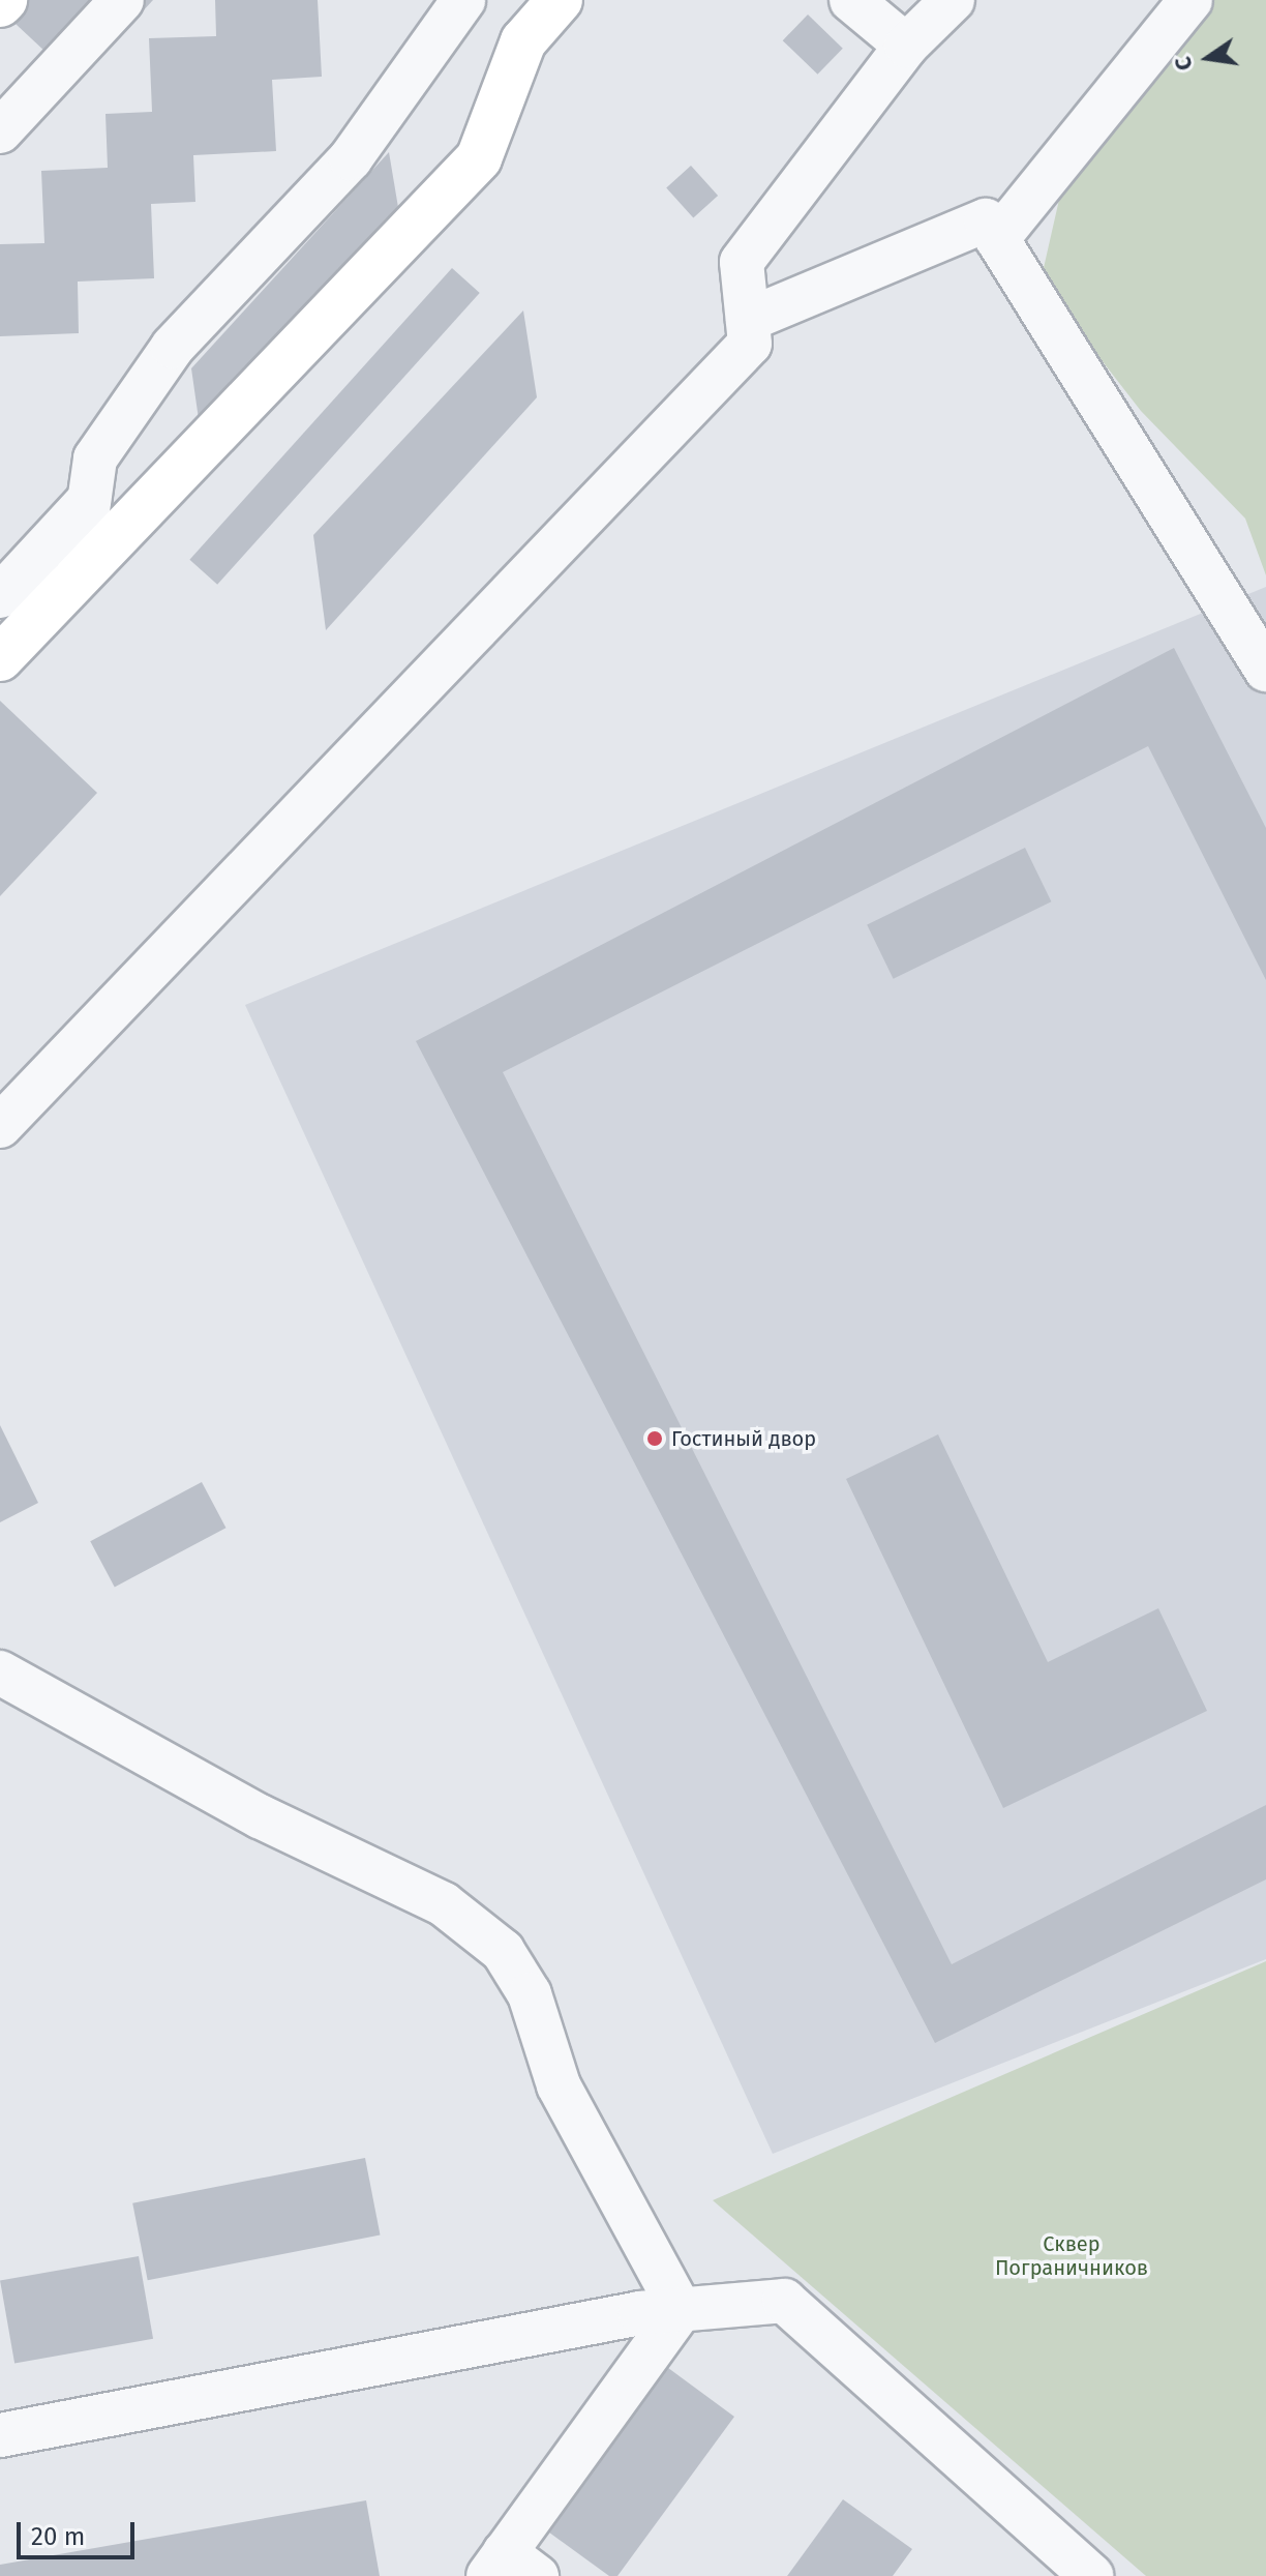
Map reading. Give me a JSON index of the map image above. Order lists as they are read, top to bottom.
{
  "parks": ["Сквер Пограничников"],
  "places": ["Гостиный двор"],
  "scale_bar": "20 m",
  "north": "left"
}
